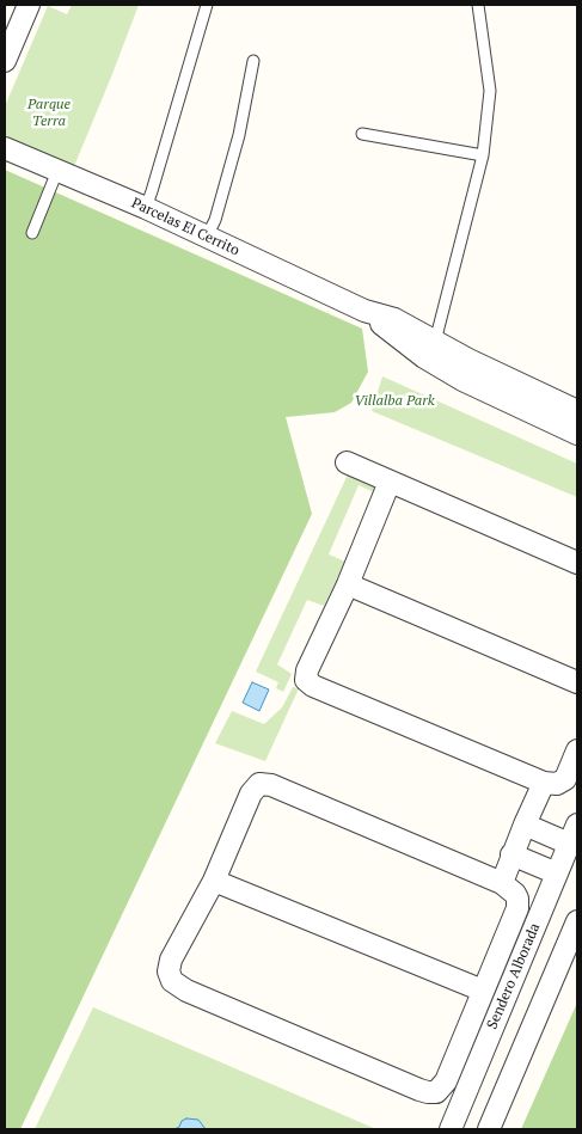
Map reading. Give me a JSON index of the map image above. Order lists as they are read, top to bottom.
{
  "streets": {
    "street": ["Parcelas El Cerrito", "Sendero Alborada"]
  },
  "parks": ["Parque Terra", "Villalba Park"]
}
